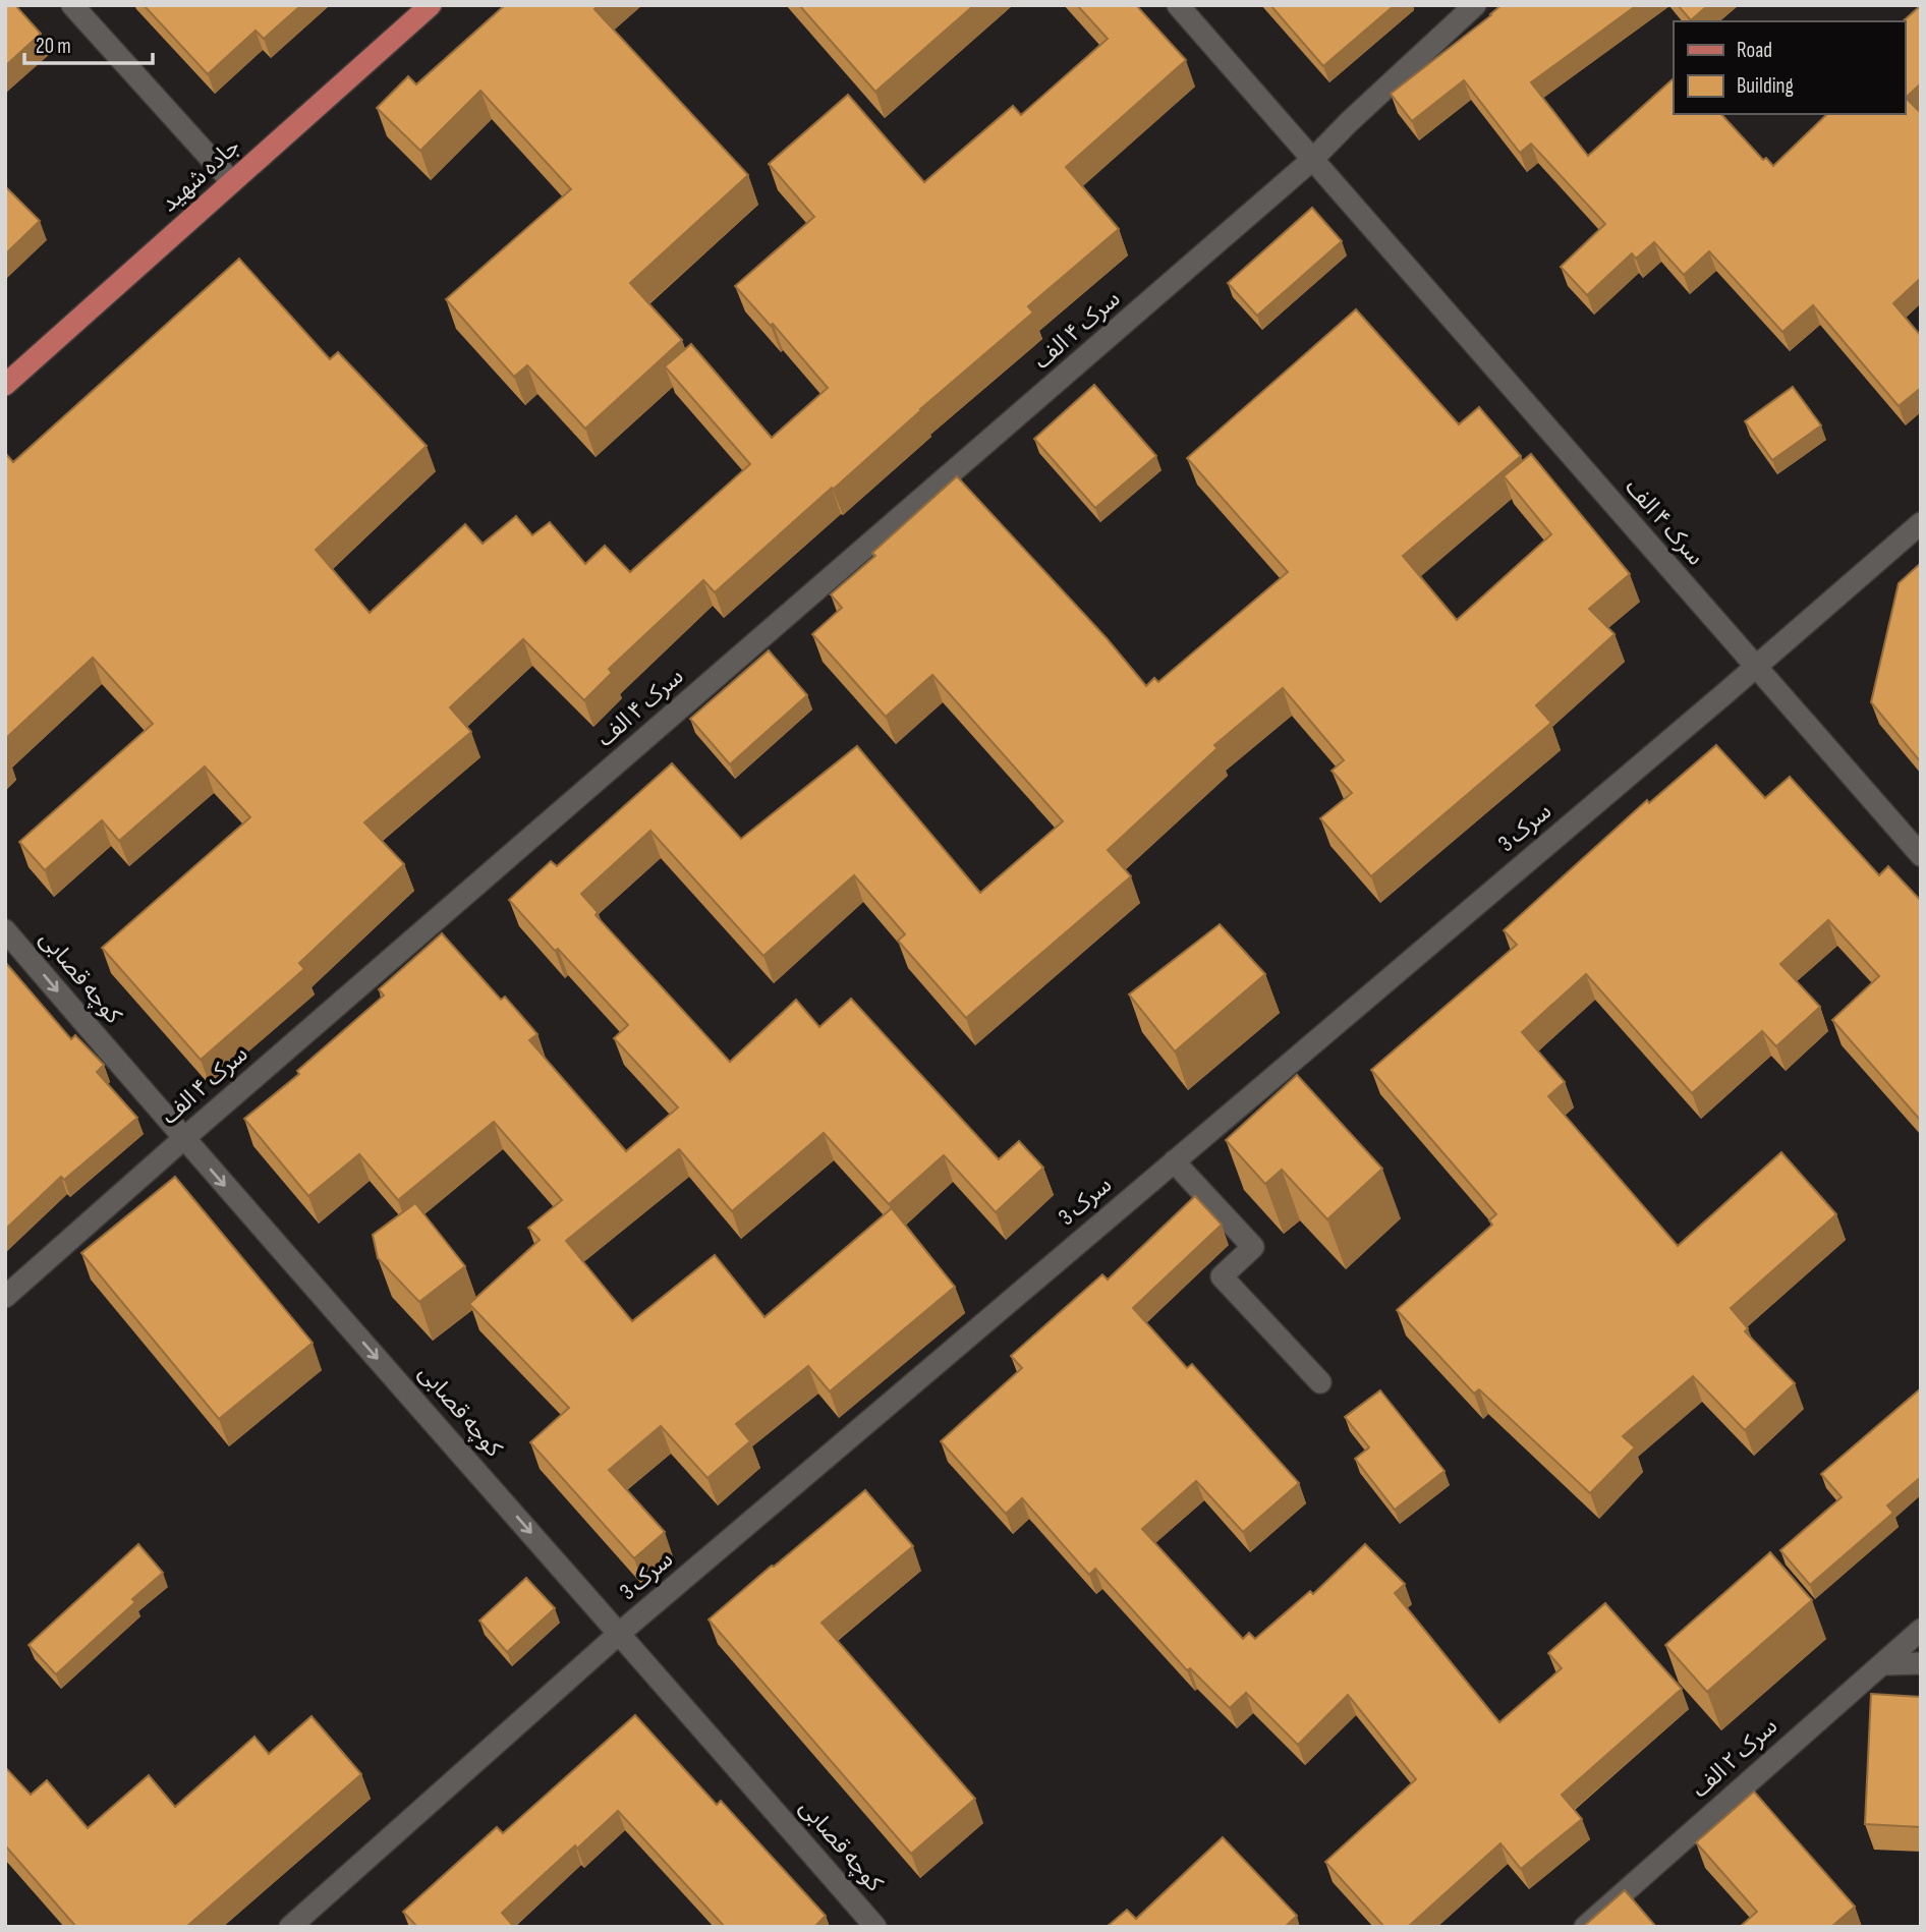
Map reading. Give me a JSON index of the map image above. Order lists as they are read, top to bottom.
{
  "streets": {
    "main road": ["جاده شهید"],
    "street": [
      "سرک ۴ الف",
      "سرک 3",
      "کوچه قصابی",
      "سرک ۲ الف"
    ]
  },
  "crossings": [
    ["سرک ۴ الف", "سرک 3"],
    ["سرک ۴ الف", "کوچه قصابی"],
    ["سرک 3", "کوچه قصابی"]
  ],
  "one_way": ["کوچه قصابی"],
  "legend": ["Road", "Building"],
  "scale_bar": "20 m"
}
